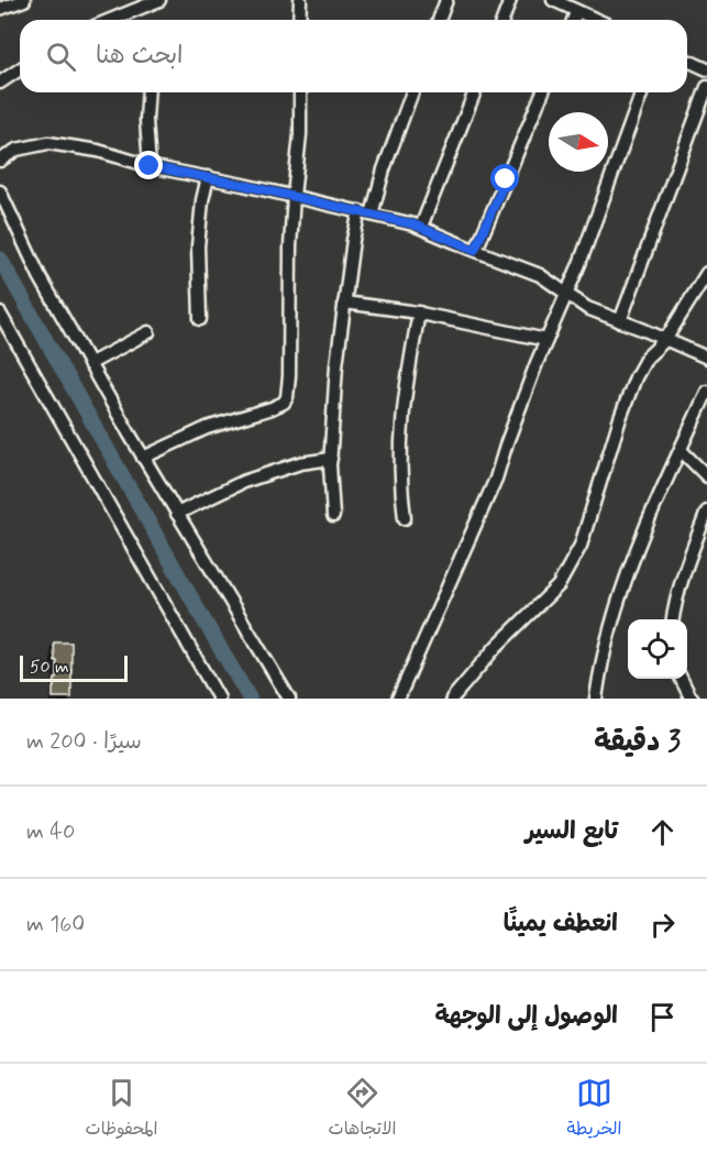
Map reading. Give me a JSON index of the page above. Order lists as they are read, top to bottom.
{
  "scale_bar": "50 m",
  "north": "right",
  "page": {
    "search": "ابحث هنا",
    "scale": "50 m",
    "heading": ["3 دقيقة", "سيرًا · 200 m"],
    "list": [
      ["تابع السير", "40 m"],
      ["انعطف يمينًا", "160 m"],
      "الوصول إلى الوجهة"
    ],
    "nav": ["الخريطة", "الاتجاهات", "المحفوظات"]
  }
}
